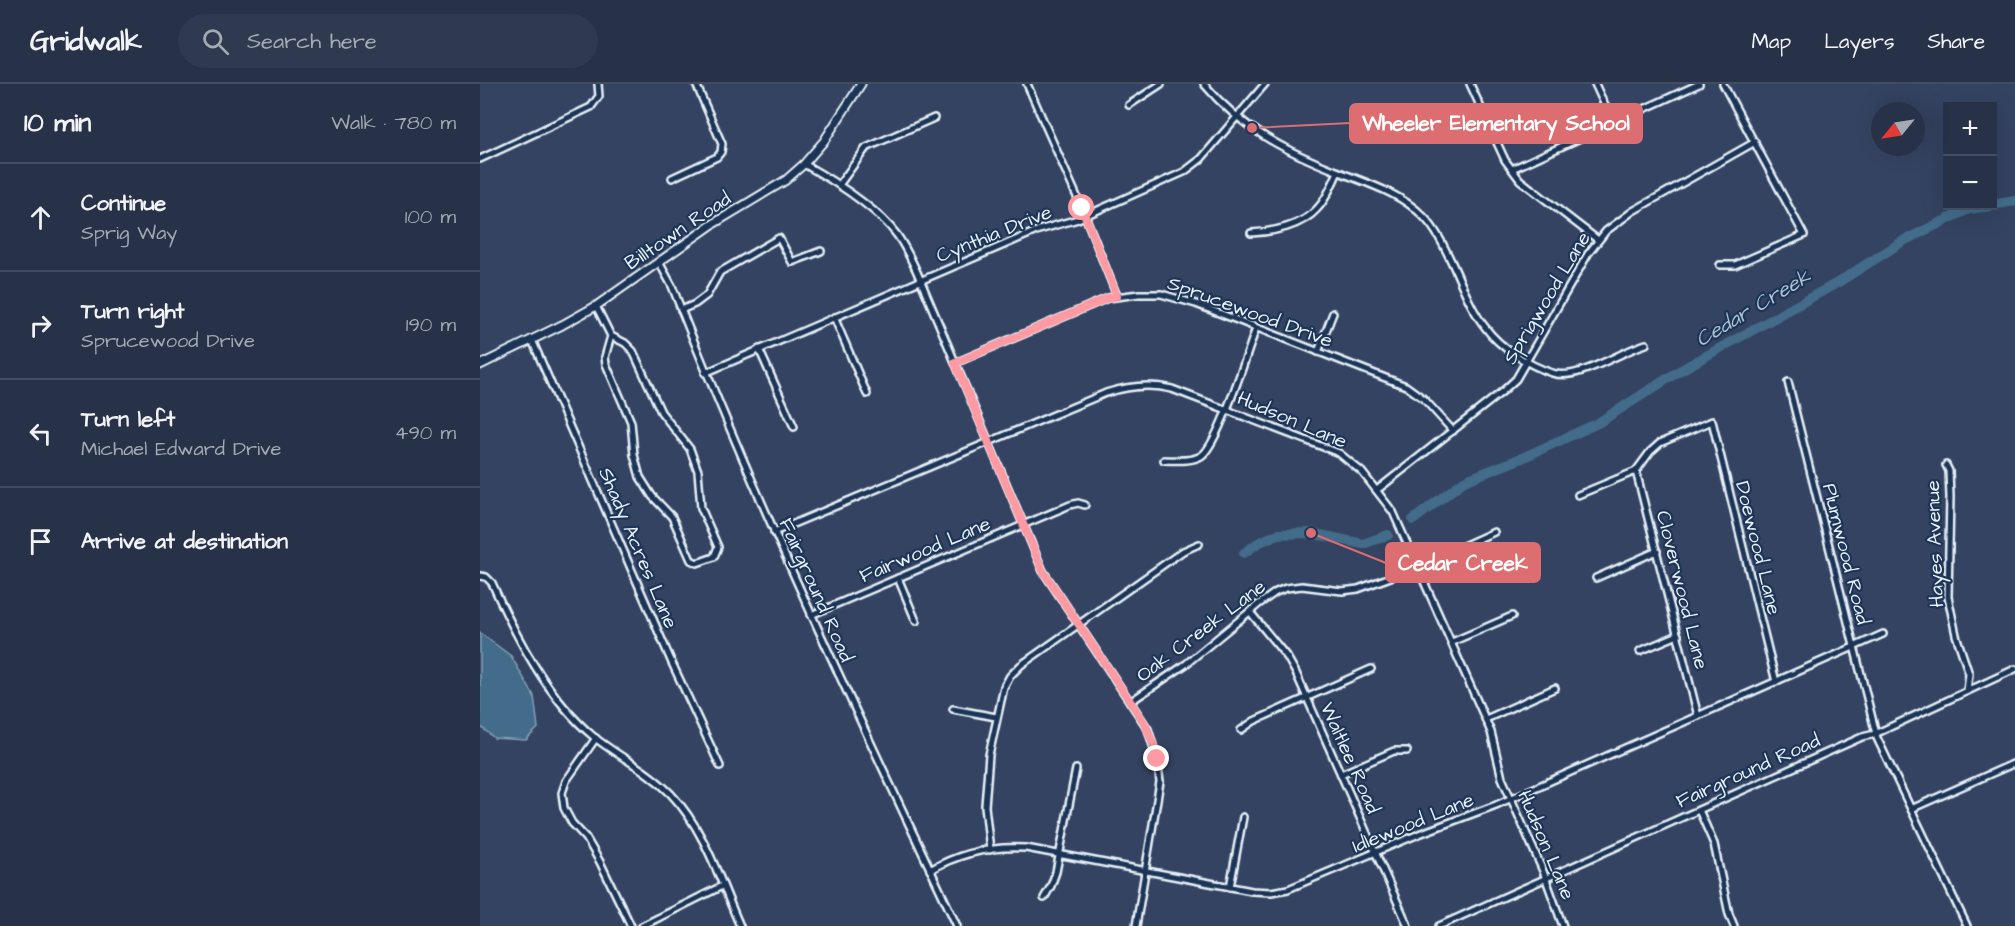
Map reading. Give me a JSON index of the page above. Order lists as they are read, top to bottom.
{
  "streets": {
    "main road": ["Billtown Road"],
    "street": [
      "Cynthia Drive",
      "Sprigwood Lane",
      "Sprucewood Drive",
      "Hudson Lane",
      "Hayes Avenue",
      "Shady Acres Lane",
      "Doewood Lane",
      "Fairwood Lane",
      "Plumwood Road",
      "Fairground Road",
      "Cloverwood Lane",
      "Oak Creek Lane",
      "Waltlee Road",
      "Idlewood Lane"
    ]
  },
  "crossings": [
    ["Billtown Road", "Shady Acres Lane"],
    ["Billtown Road", "Fairground Road"],
    ["Cynthia Drive", "Fairground Road"],
    ["Sprigwood Lane", "Sprucewood Drive"],
    ["Sprigwood Lane", "Hudson Lane"],
    ["Hudson Lane", "Fairground Road"],
    ["Hudson Lane", "Oak Creek Lane"],
    ["Hudson Lane", "Idlewood Lane"],
    ["Hayes Avenue", "Fairground Road"],
    ["Doewood Lane", "Cloverwood Lane"],
    ["Doewood Lane", "Idlewood Lane"],
    ["Fairwood Lane", "Fairground Road"],
    ["Plumwood Road", "Fairground Road"],
    ["Plumwood Road", "Idlewood Lane"],
    ["Fairground Road", "Idlewood Lane"],
    ["Cloverwood Lane", "Idlewood Lane"],
    ["Oak Creek Lane", "Waltlee Road"],
    ["Waltlee Road", "Idlewood Lane"]
  ],
  "water": ["Cedar Creek"],
  "places": ["Wheeler Elementary School", "Cedar Creek"],
  "north": "bottom left",
  "page": {
    "header": "Gridwalk",
    "search": "Search here",
    "nav": ["Map", "Layers", "Share"],
    "heading": ["10 min", "Walk · 780 m"],
    "map_buttons": ["+", "−"],
    "list": [
      ["Continue", "Sprig Way", "100 m"],
      ["Turn right", "Sprucewood Drive", "190 m"],
      ["Turn left", "Michael Edward Drive", "490 m"],
      "Arrive at destination"
    ]
  }
}
